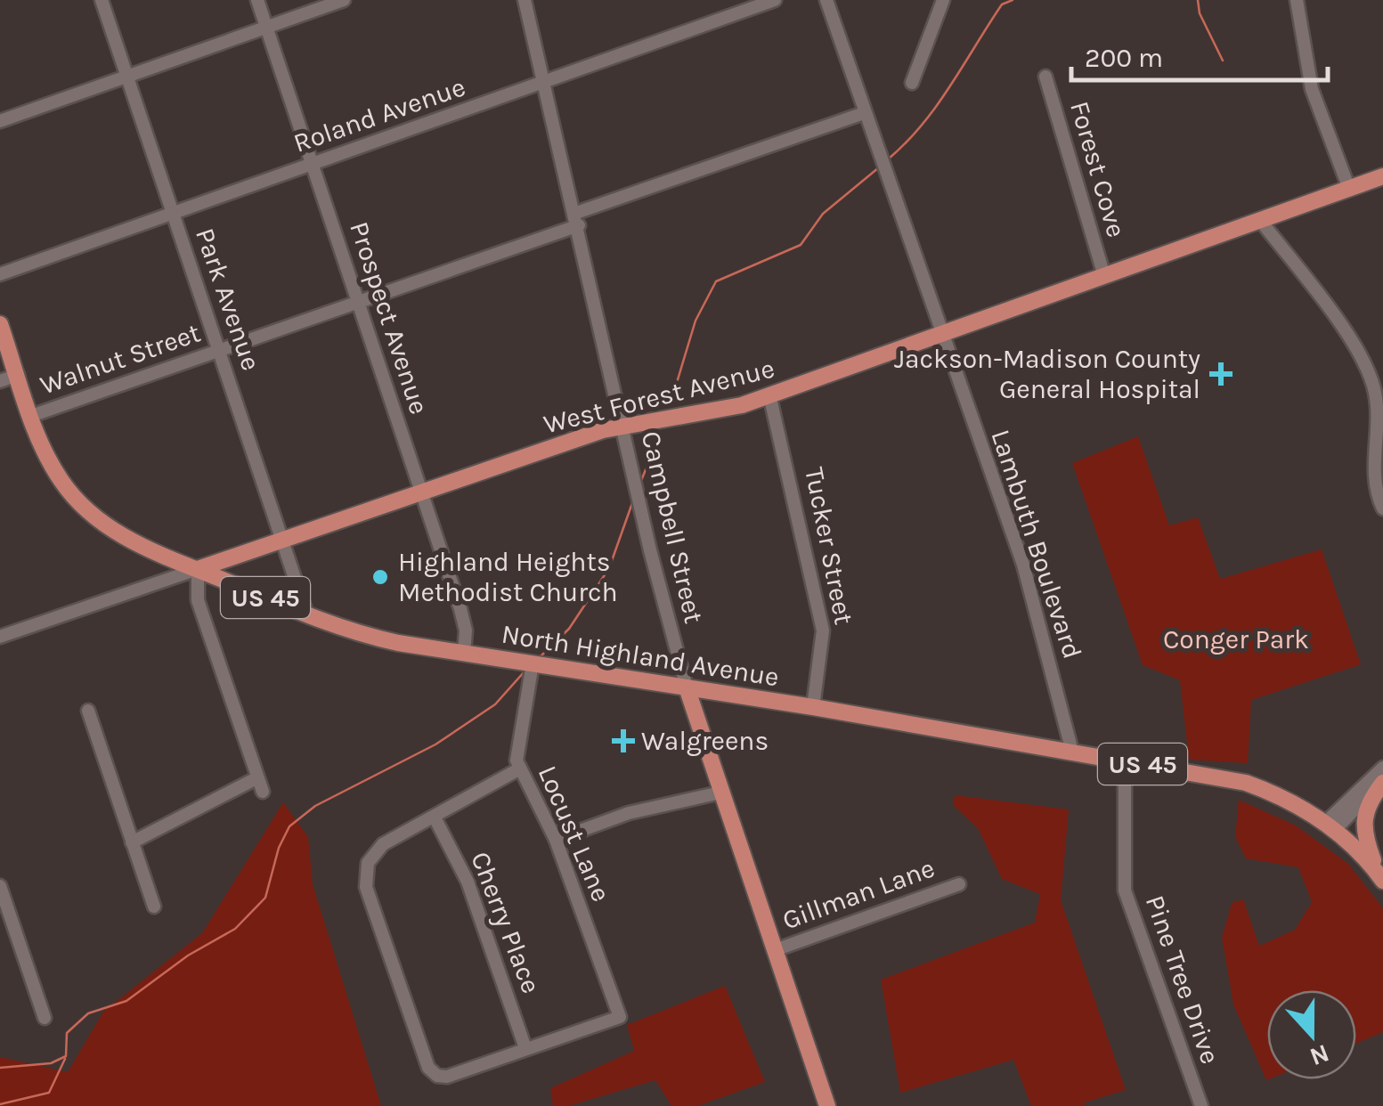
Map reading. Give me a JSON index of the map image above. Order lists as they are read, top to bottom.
{
  "streets": {
    "main road": [
      "West Forest Avenue",
      "Campbell Street",
      "US 45",
      "North Highland Avenue"
    ],
    "street": [
      "Roland Avenue",
      "Forest Cove",
      "Park Avenue",
      "Prospect Avenue",
      "Walnut Street",
      "Lambuth Boulevard",
      "Tucker Street",
      "Locust Lane",
      "Gillman Lane",
      "Cherry Place",
      "Pine Tree Drive"
    ]
  },
  "crossings": [
    ["Roland Avenue", "Park Avenue"],
    ["Roland Avenue", "Prospect Avenue"],
    ["Roland Avenue", "Campbell Street"],
    ["Forest Cove", "West Forest Avenue"],
    ["Park Avenue", "Walnut Street"],
    ["Park Avenue", "West Forest Avenue"],
    ["Park Avenue", "North Highland Avenue"],
    ["Prospect Avenue", "Walnut Street"],
    ["Prospect Avenue", "West Forest Avenue"],
    ["Prospect Avenue", "North Highland Avenue"],
    ["Walnut Street", "Campbell Street"],
    ["Walnut Street", "Lambuth Boulevard"],
    ["Walnut Street", "North Highland Avenue"],
    ["West Forest Avenue", "Campbell Street"],
    ["West Forest Avenue", "Lambuth Boulevard"],
    ["West Forest Avenue", "Tucker Street"],
    ["West Forest Avenue", "North Highland Avenue"],
    ["Campbell Street", "North Highland Avenue"],
    ["Campbell Street", "Gillman Lane"],
    ["Lambuth Boulevard", "North Highland Avenue"],
    ["Tucker Street", "North Highland Avenue"],
    ["North Highland Avenue", "Locust Lane"],
    ["North Highland Avenue", "Pine Tree Drive"],
    ["Locust Lane", "Cherry Place"]
  ],
  "parks": ["Conger Park"],
  "places": {
    "health": ["Jackson-Madison County General Hospital", "Walgreens"],
    "other": ["Highland Heights Methodist Church"]
  },
  "scale_bar": "200 m",
  "north": "bottom"
}
